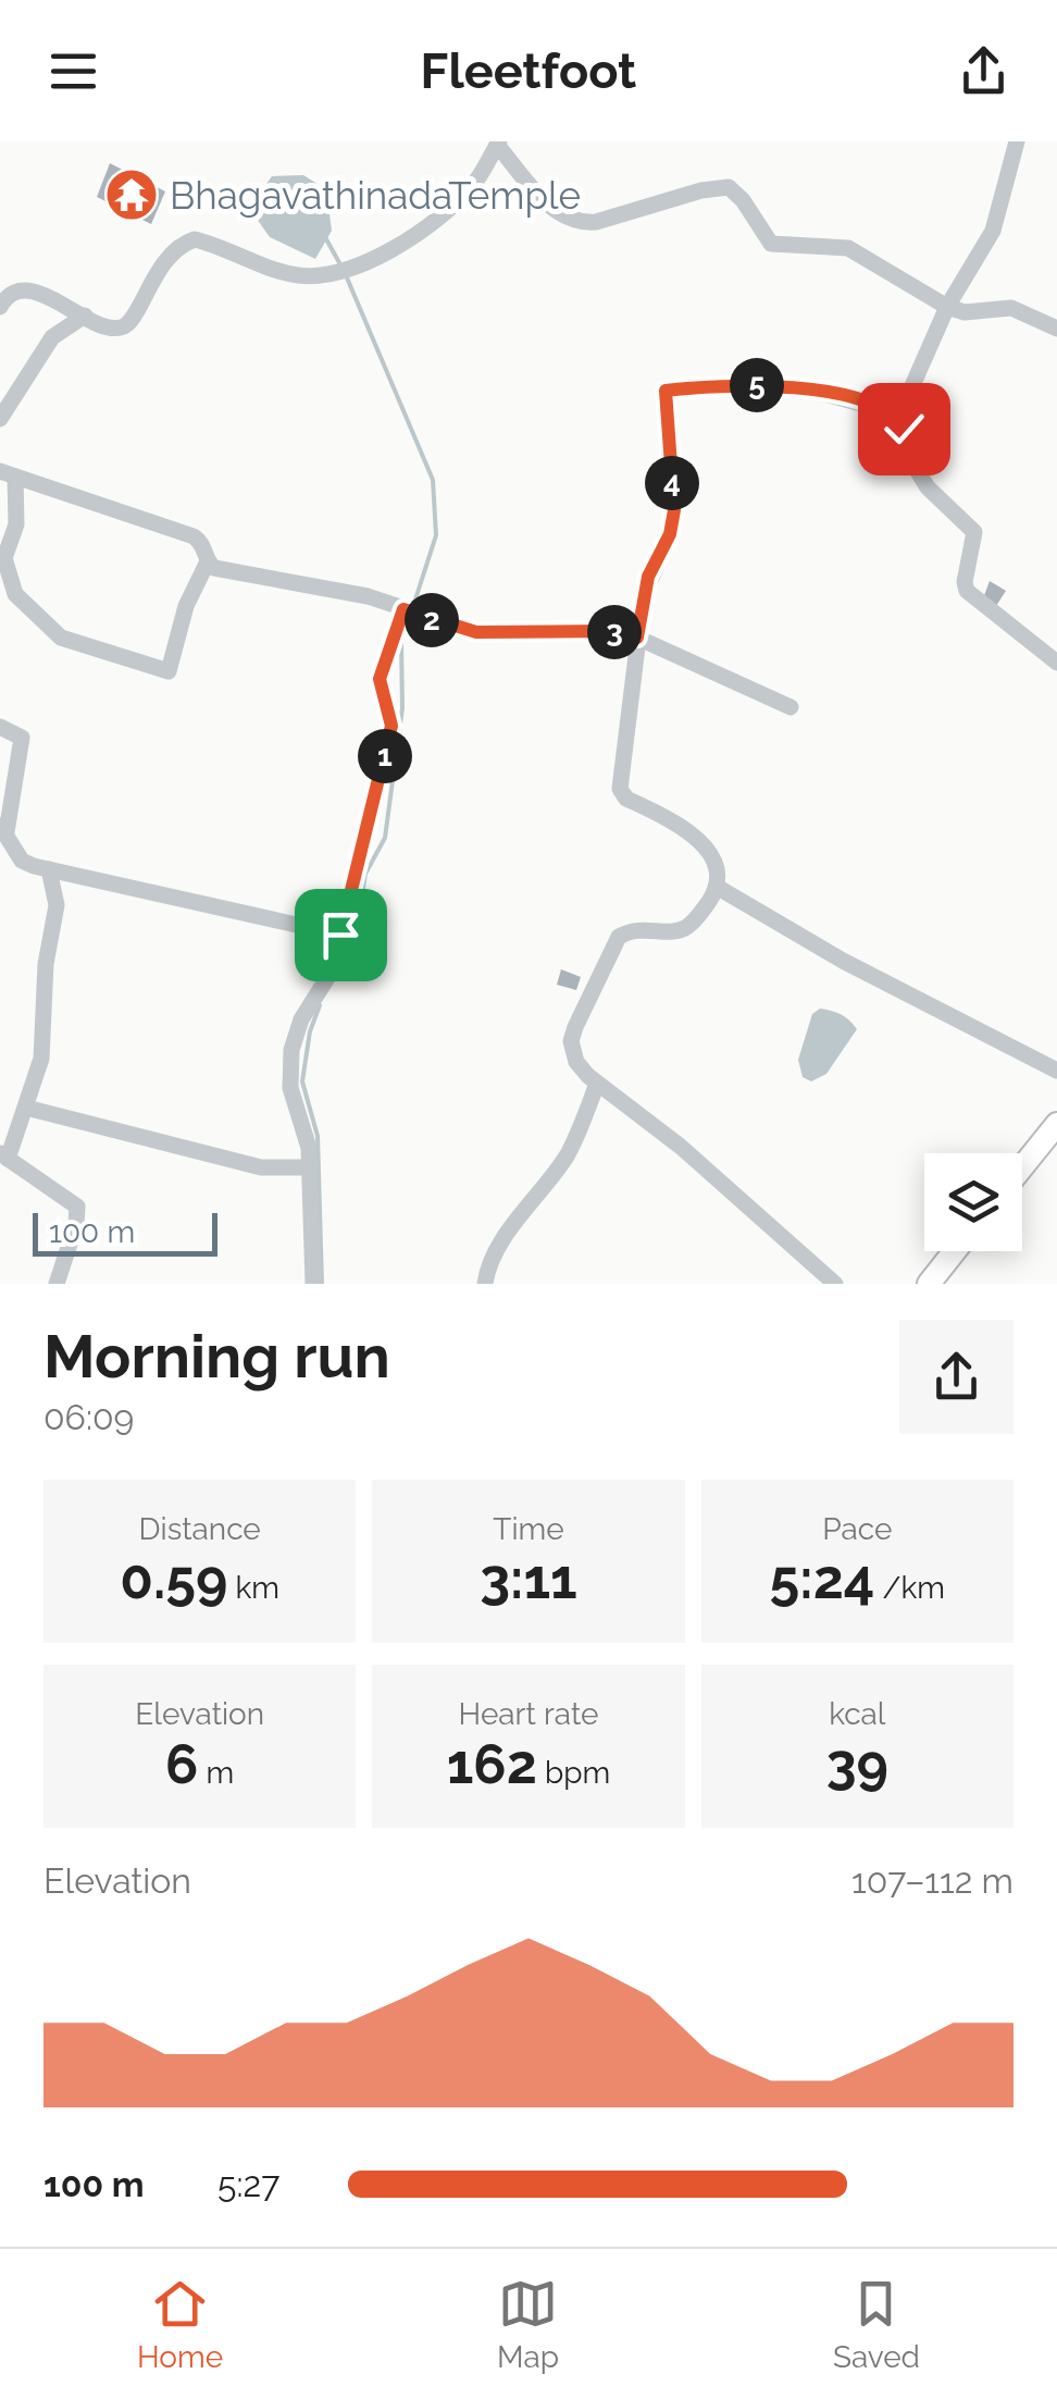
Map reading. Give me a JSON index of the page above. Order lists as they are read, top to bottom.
{
  "places": {
    "temple": ["BhagavathinadaTemple"]
  },
  "scale_bar": "100 m",
  "page": {
    "header": "Fleetfoot",
    "pins": [
      "5",
      "4",
      "2",
      "3",
      "1"
    ],
    "scale": "100 m",
    "heading": ["Morning run", "06:09"],
    "stats": [
      ["Distance", "0.59 km"],
      ["Time", "3:11"],
      ["Pace", "5:24 /km"],
      ["Elevation", "6 m"],
      ["Heart rate", "162 bpm"],
      ["kcal", "39"]
    ],
    "chart": ["Elevation", "107–112 m"],
    "list": [
      {
        "name": "100 m",
        "note": "5:27"
      }
    ],
    "tabs": ["Home", "Map", "Saved"]
  }
}
